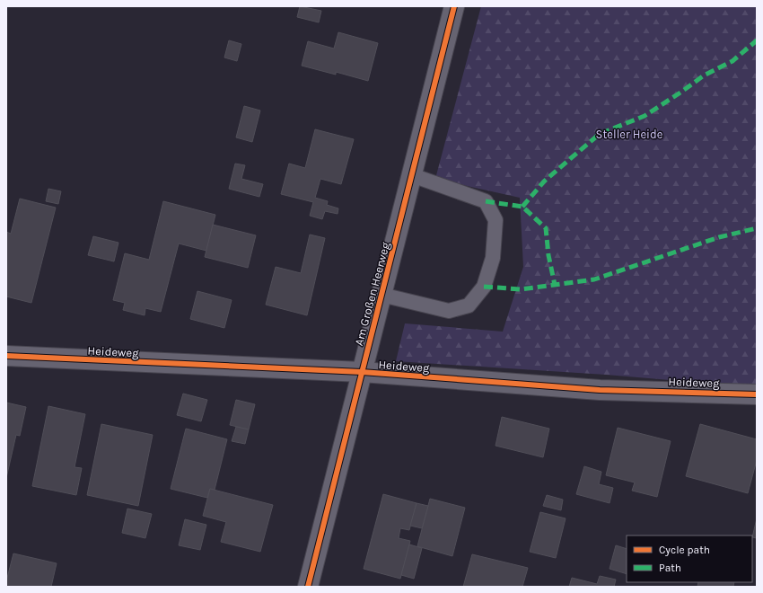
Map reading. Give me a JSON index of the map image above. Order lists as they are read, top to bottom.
{
  "streets": {
    "street": ["Am Großen Heerweg", "Heideweg"]
  },
  "crossings": [
    ["Am Großen Heerweg", "Heideweg"]
  ],
  "parks": ["Steller Heide"],
  "legend": ["Cycle path", "Path"]
}
